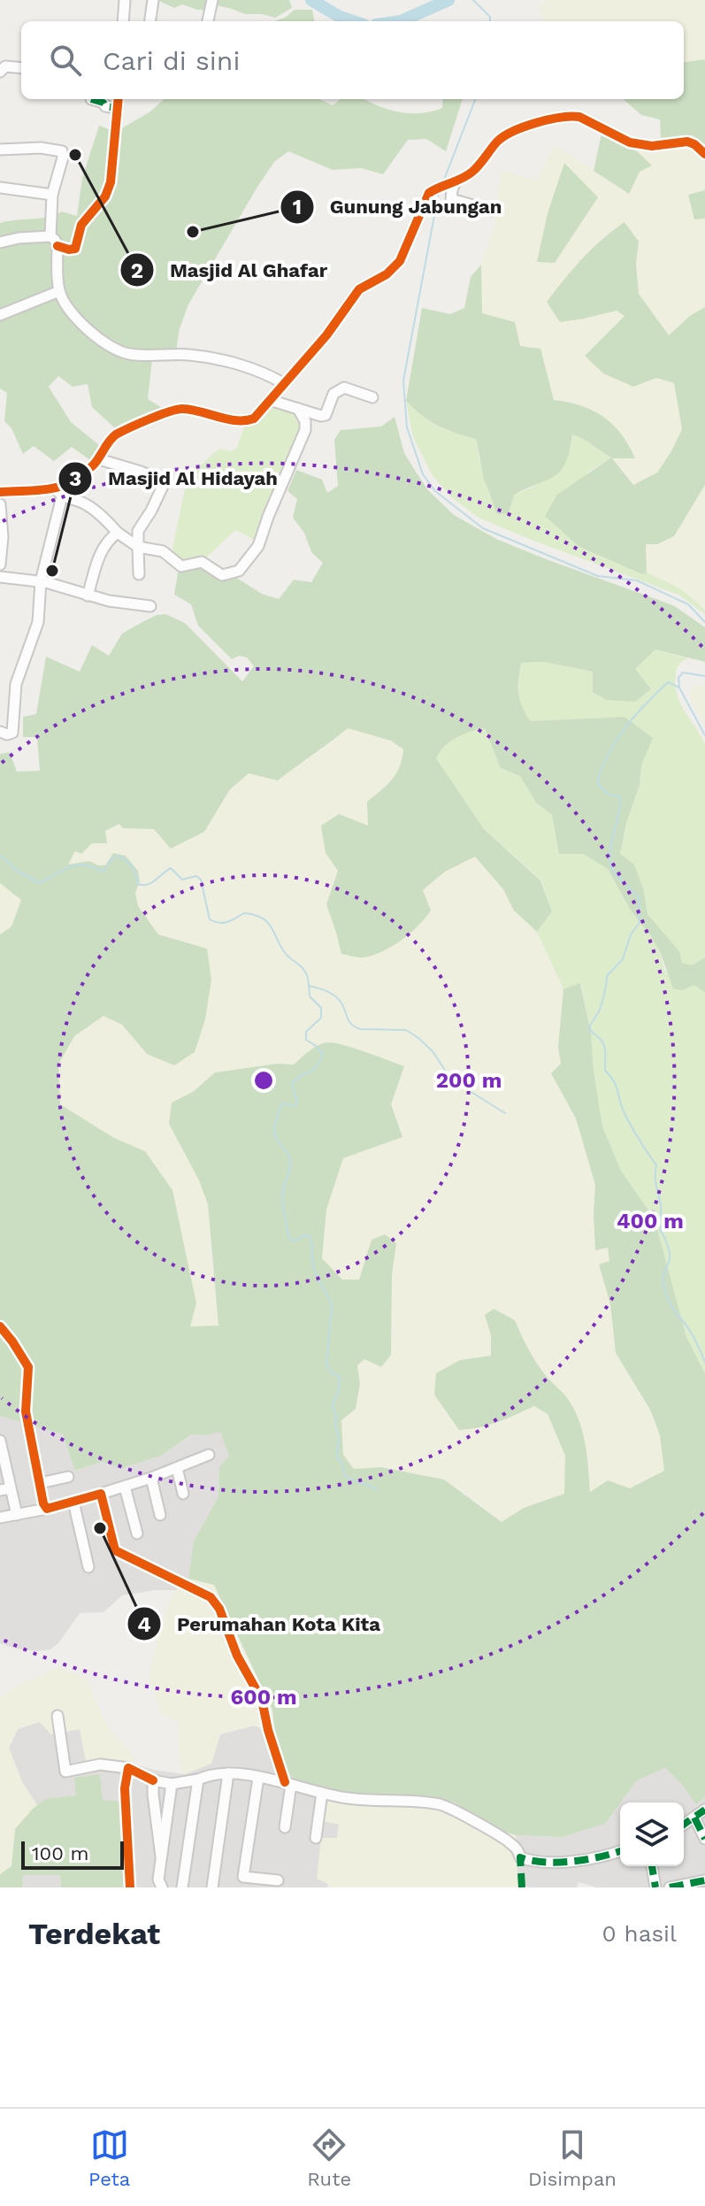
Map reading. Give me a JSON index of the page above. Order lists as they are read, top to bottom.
{
  "places": [
    "Masjid Al Ghafar",
    "Gunung Jabungan",
    "Masjid Al Hidayah",
    "Perumahan Kota Kita"
  ],
  "scale_bar": "100 m",
  "page": {
    "search": "Cari di sini",
    "scale": "100 m",
    "heading": ["Terdekat", "0 hasil"],
    "nav": ["Peta", "Rute", "Disimpan"]
  },
  "rings": ["200 m", "400 m", "600 m"]
}
